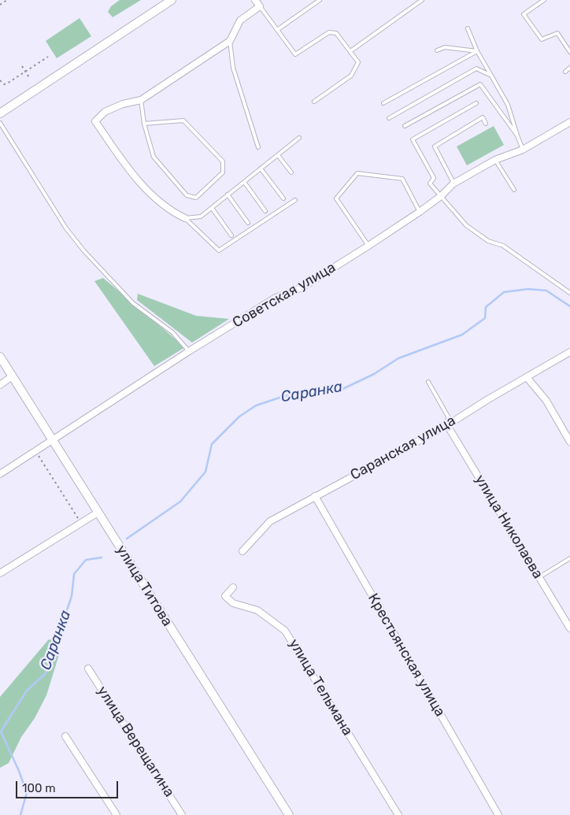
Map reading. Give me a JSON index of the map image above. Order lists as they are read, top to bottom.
{
  "streets": {
    "main road": ["улица Титова"],
    "street": [
      "Советская улица",
      "Саранская улица",
      "улица Николаева",
      "Крестьянская улица",
      "улица Тельмана",
      "улица Верещагина"
    ]
  },
  "crossings": [
    ["Советская улица", "улица Титова"],
    ["Саранская улица", "улица Николаева"],
    ["Саранская улица", "Крестьянская улица"]
  ],
  "water": ["Саранка"],
  "scale_bar": "100 m"
}
